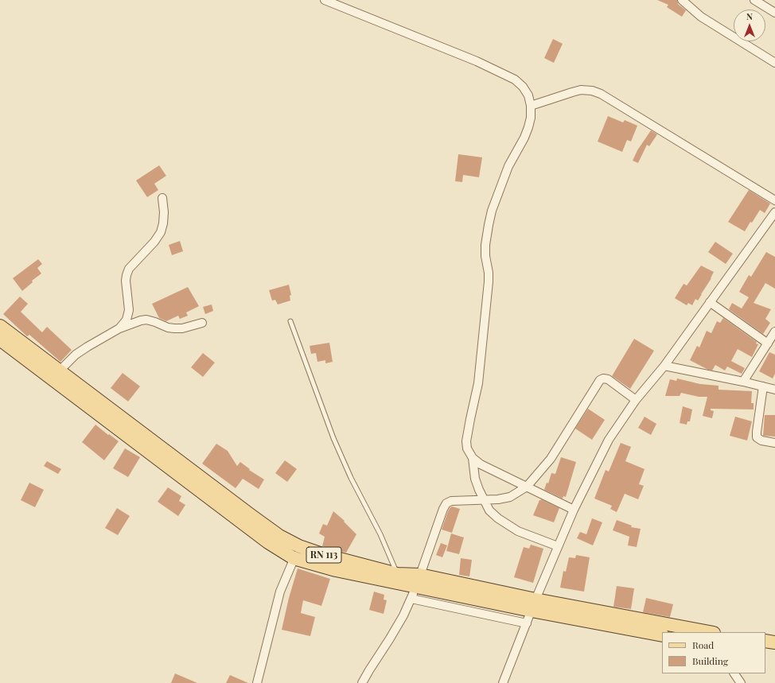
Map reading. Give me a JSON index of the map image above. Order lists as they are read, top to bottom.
{
  "streets": {
    "main road": ["RN 113"]
  },
  "legend": ["Road", "Building"],
  "north": "top"
}
